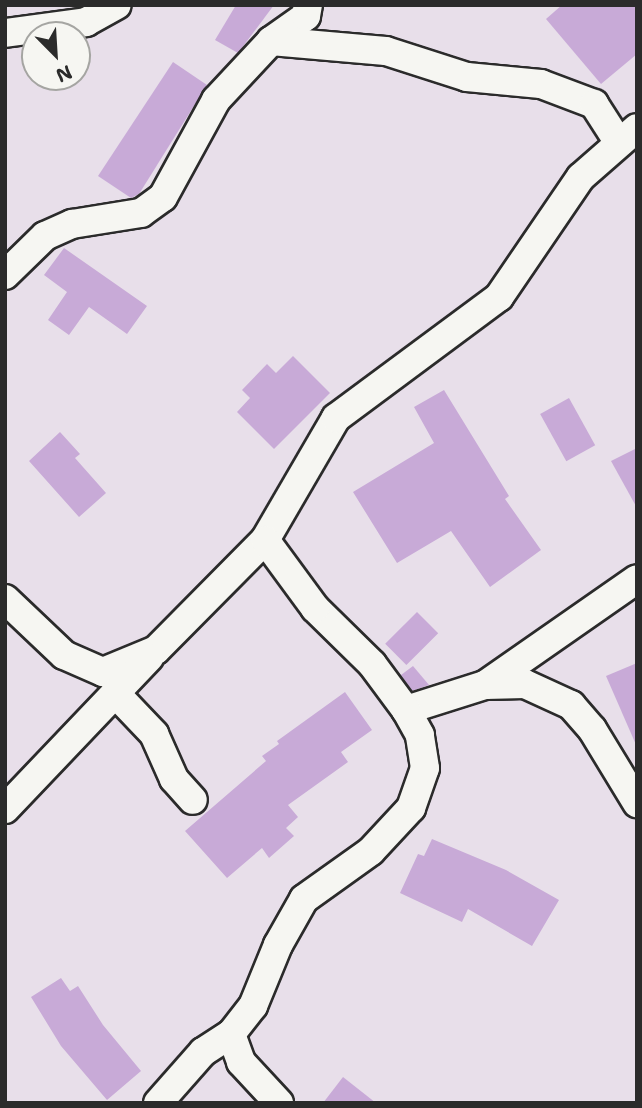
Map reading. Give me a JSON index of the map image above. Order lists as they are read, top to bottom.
{
  "north": "bottom right"
}
